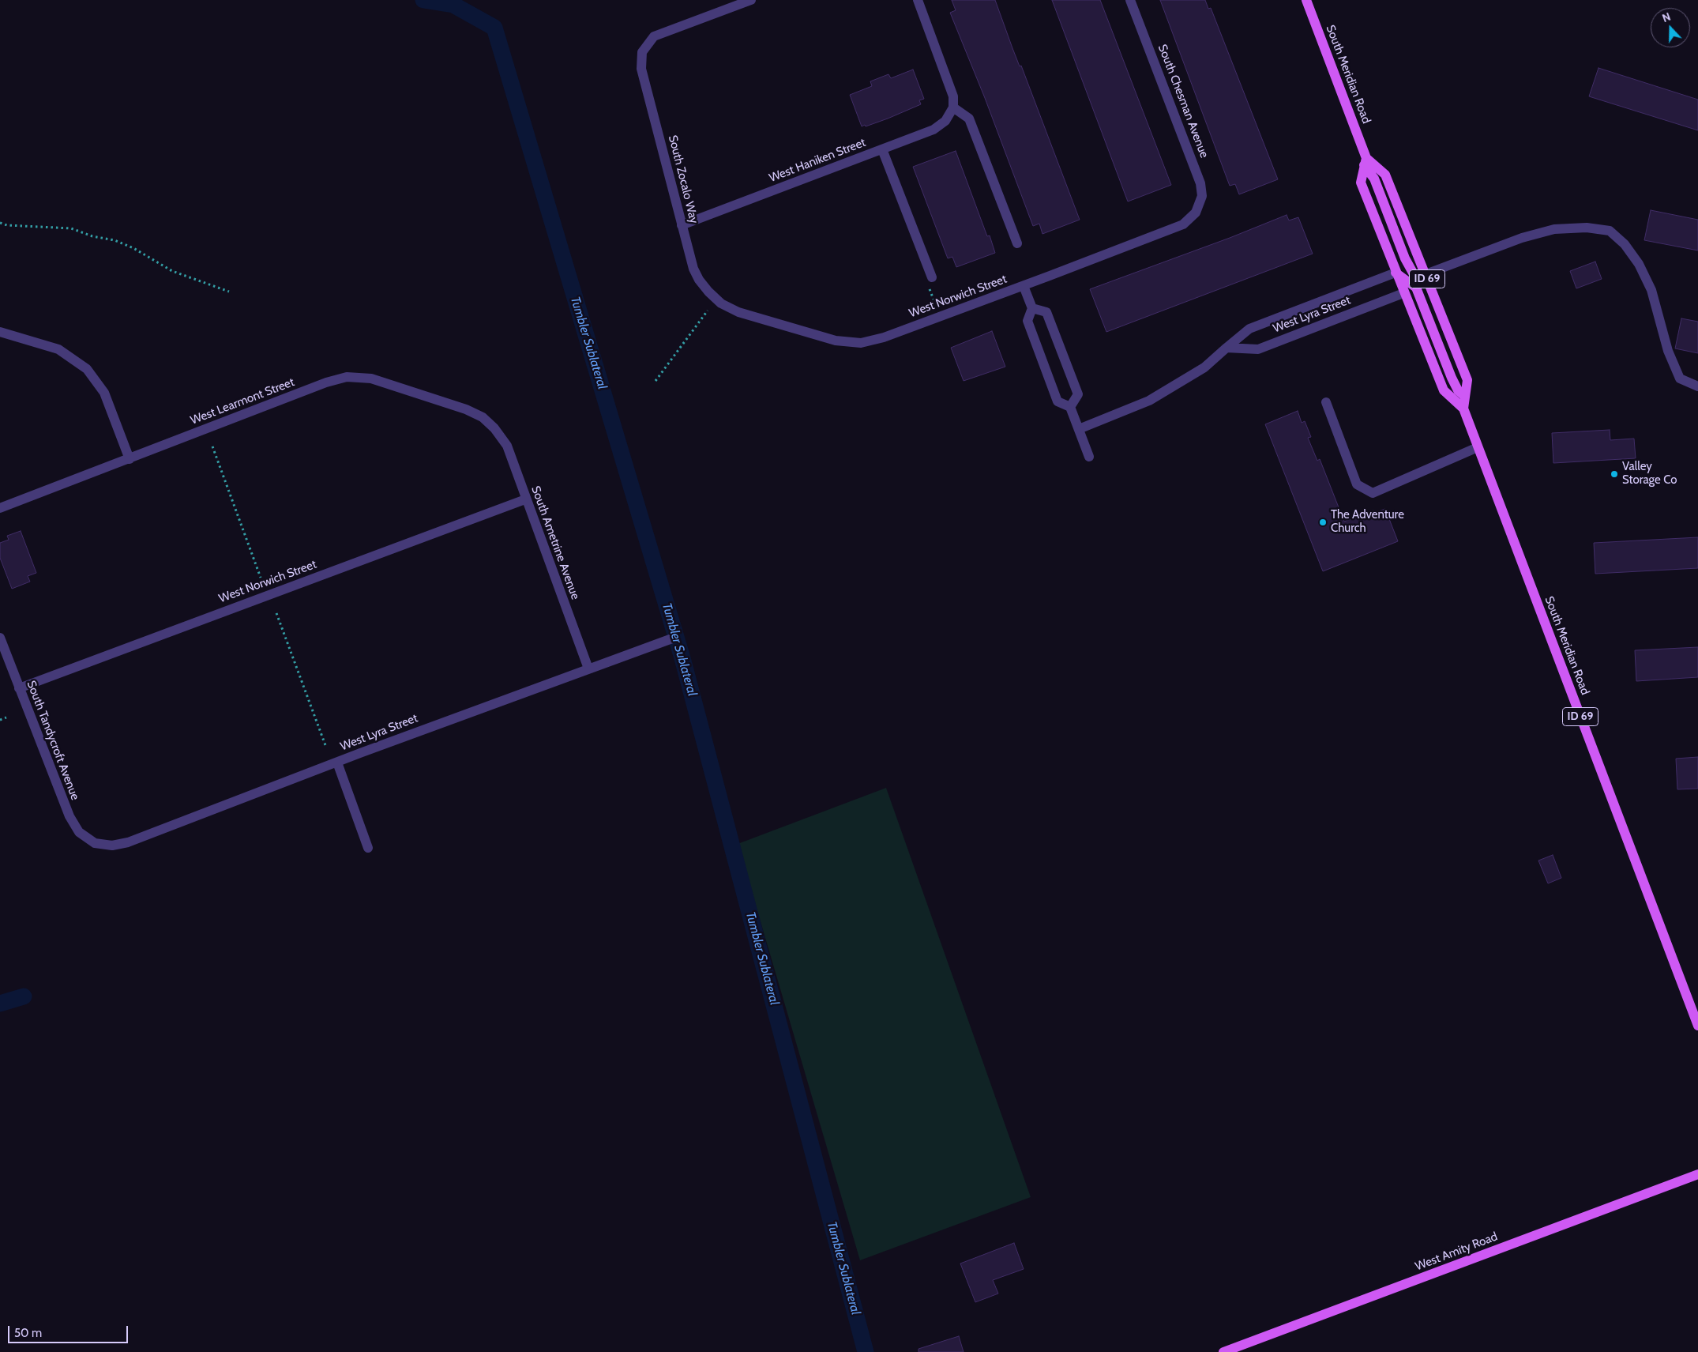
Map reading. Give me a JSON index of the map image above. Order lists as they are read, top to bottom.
{
  "streets": {
    "main road": ["South Meridian Road", "ID 69", "West Amity Road"],
    "street": [
      "South Chesman Avenue",
      "West Haniken Street",
      "South Zocalo Way",
      "West Norwich Street",
      "West Lyra Street",
      "West Learmont Street",
      "South Ametrine Avenue",
      "South Tandycroft Avenue"
    ]
  },
  "crossings": [
    ["South Meridian Road", "West Lyra Street"],
    ["South Chesman Avenue", "West Norwich Street"],
    ["West Haniken Street", "South Zocalo Way"],
    ["South Zocalo Way", "West Norwich Street"],
    ["West Norwich Street", "South Ametrine Avenue"],
    ["West Norwich Street", "South Tandycroft Avenue"],
    ["West Lyra Street", "South Ametrine Avenue"],
    ["West Lyra Street", "South Tandycroft Avenue"],
    ["West Learmont Street", "South Ametrine Avenue"]
  ],
  "water": ["Tumbler Sublateral"],
  "places": ["Valley Storage Co", "The Adventure Church"],
  "scale_bar": "50 m",
  "north": "top"
}
